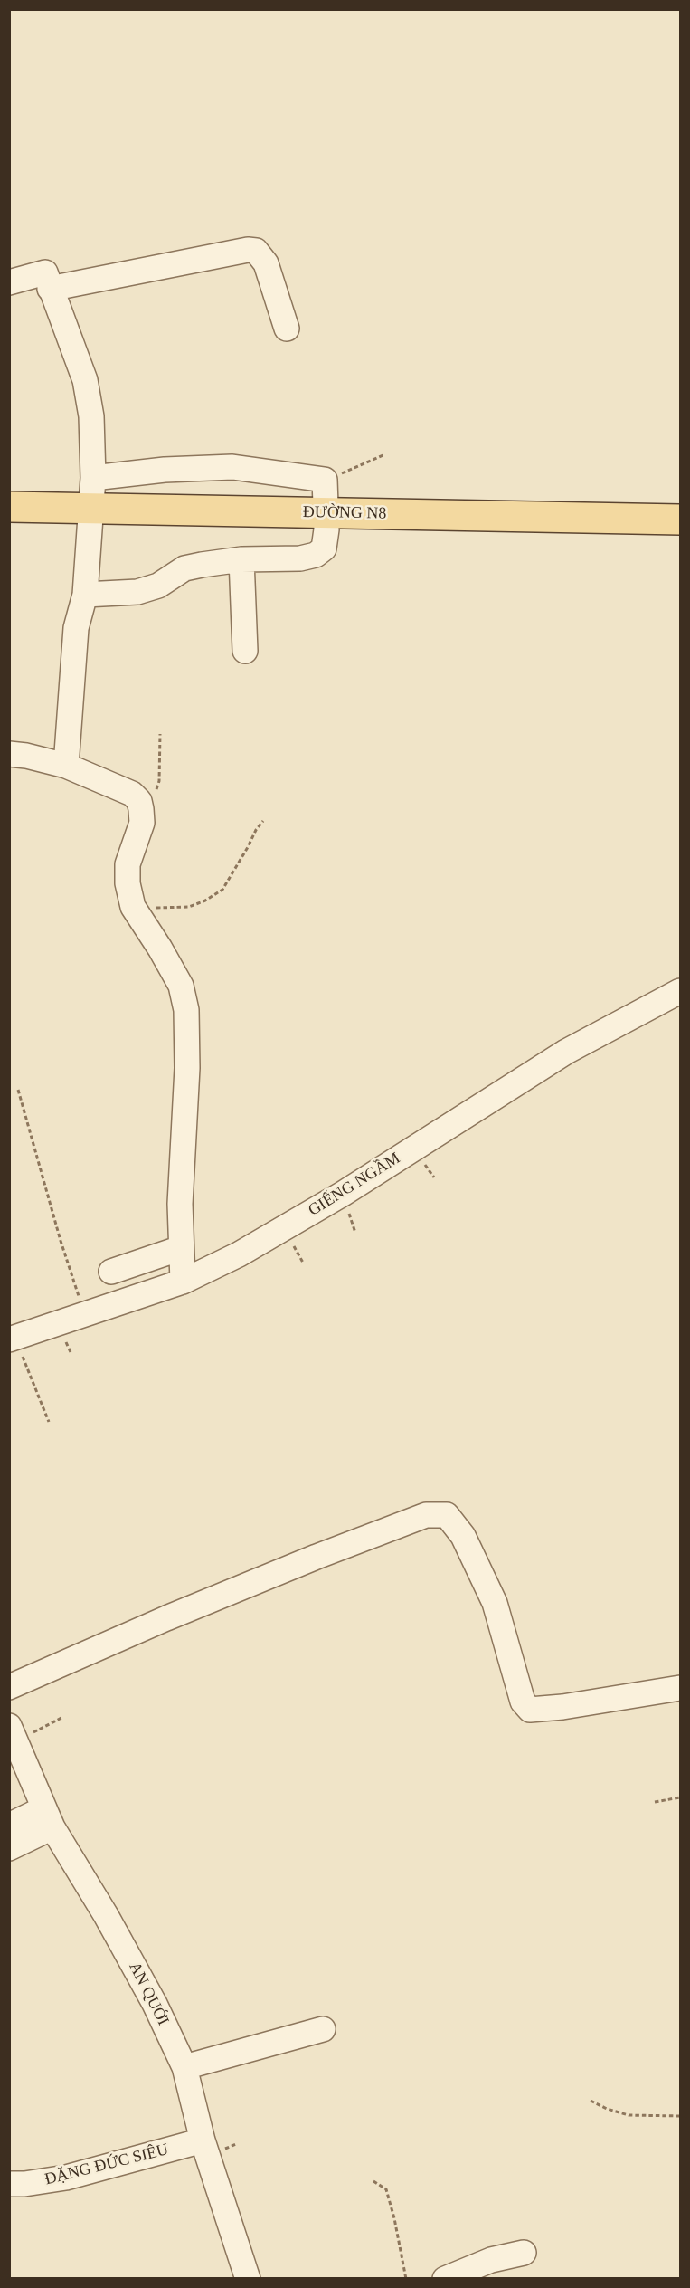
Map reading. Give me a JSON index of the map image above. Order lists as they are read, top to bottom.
{
  "streets": {
    "main road": ["ĐƯỜNG N8"],
    "street": ["GIẾNG NGẦM", "AN QUỚI", "ĐẶNG ĐỨC SIÊU"]
  },
  "crossings": [
    ["AN QUỚI", "ĐẶNG ĐỨC SIÊU"]
  ]
}
